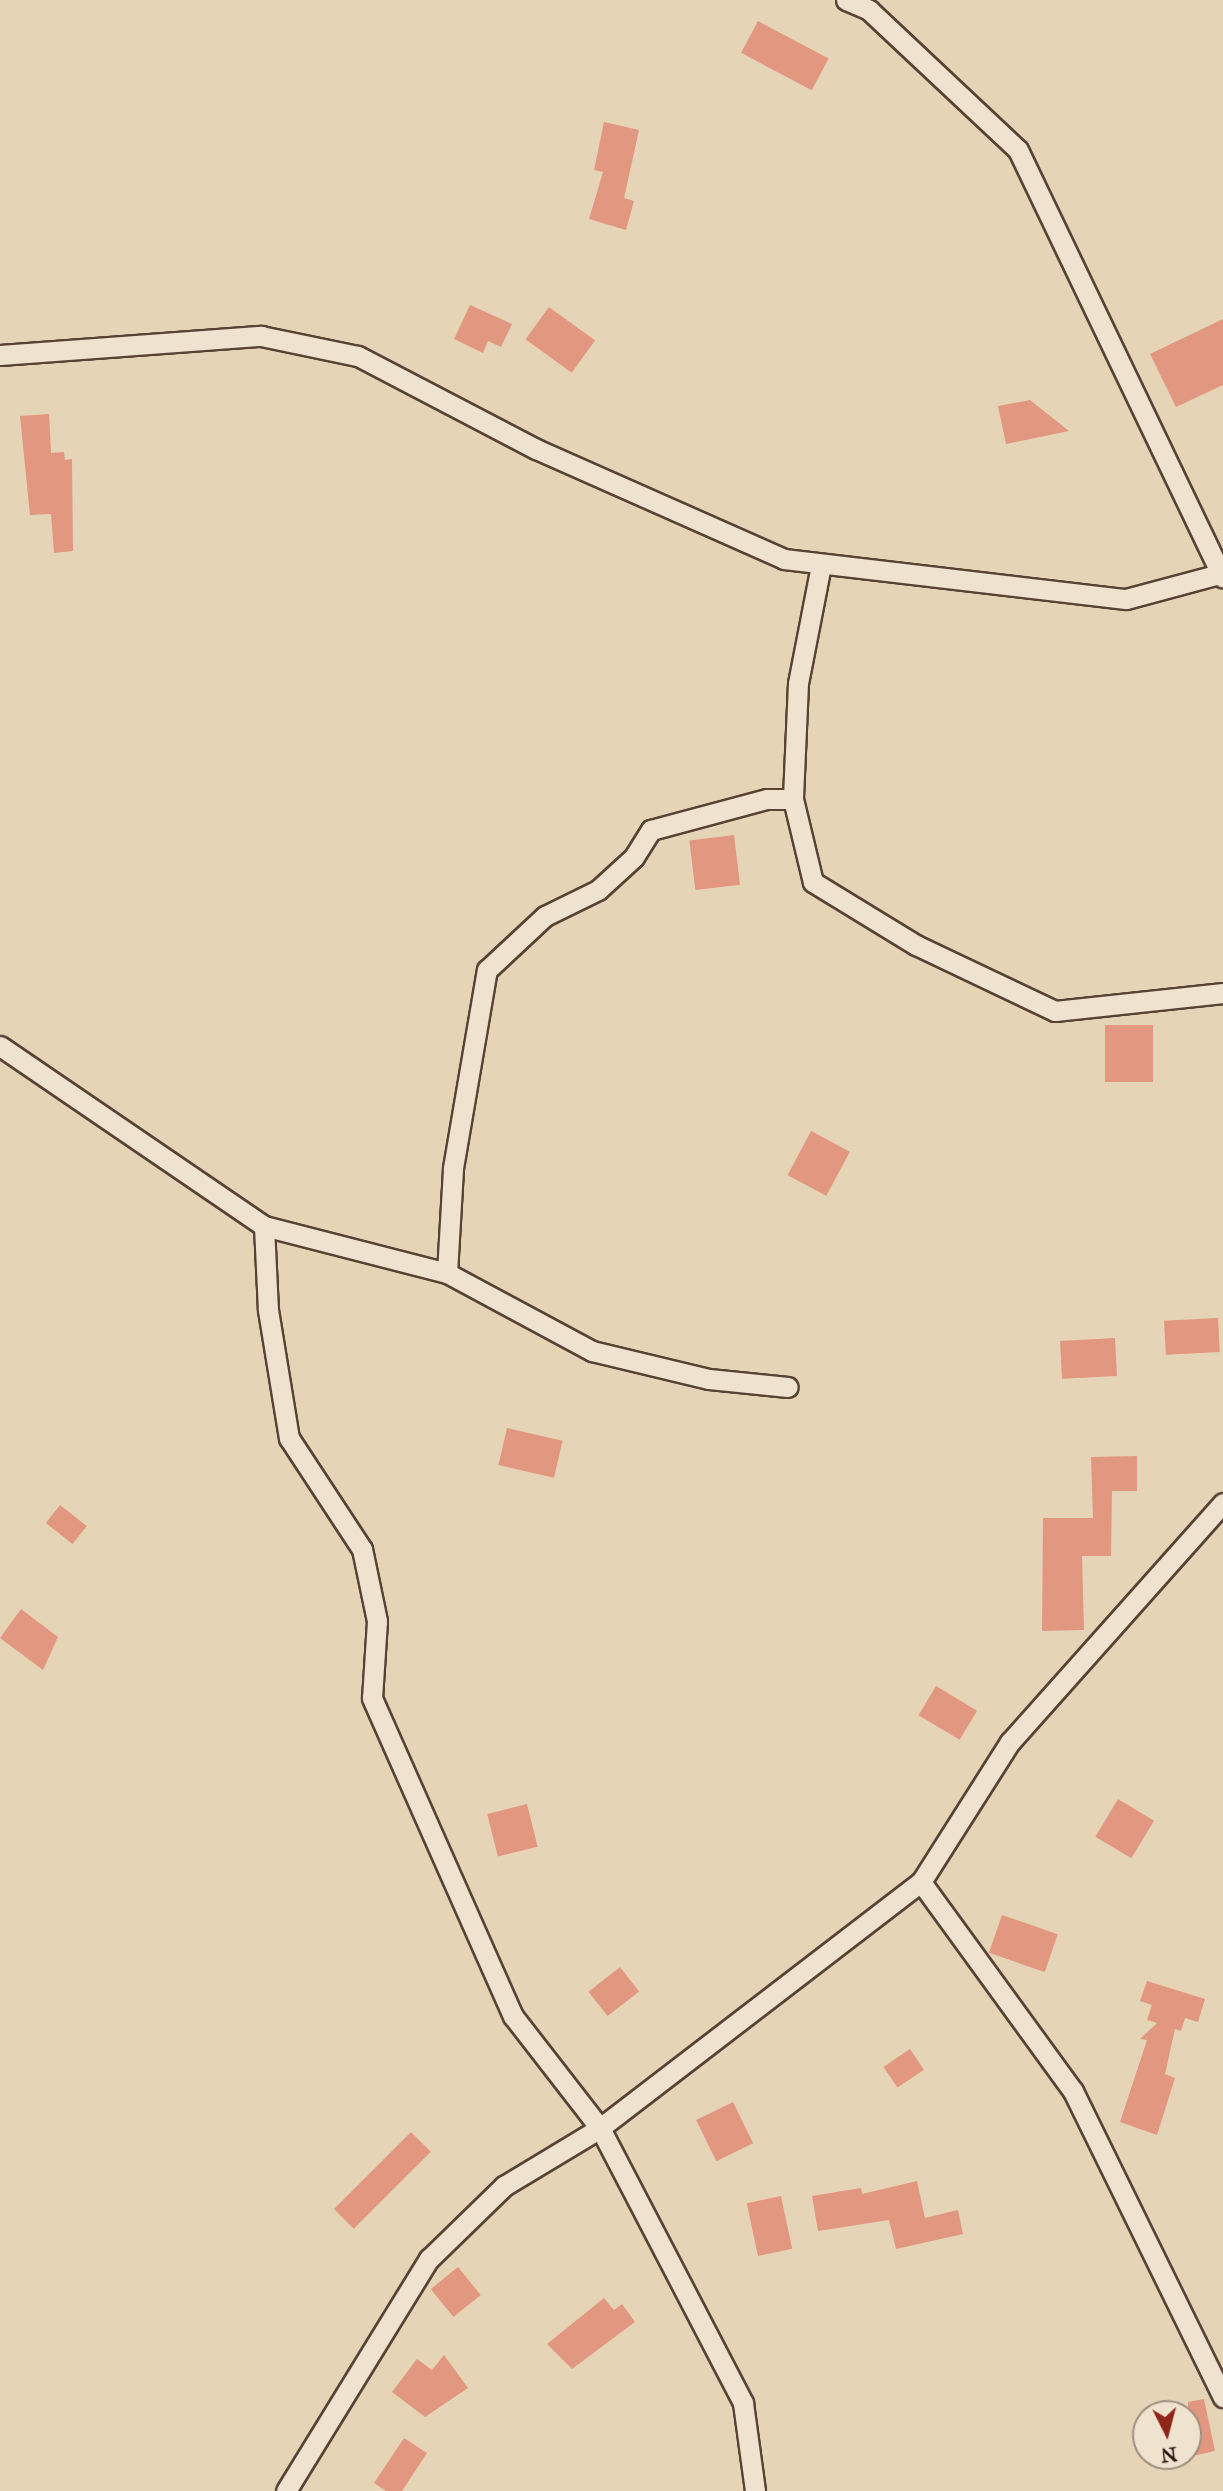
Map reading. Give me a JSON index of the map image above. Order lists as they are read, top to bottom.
{
  "north": "bottom"
}
